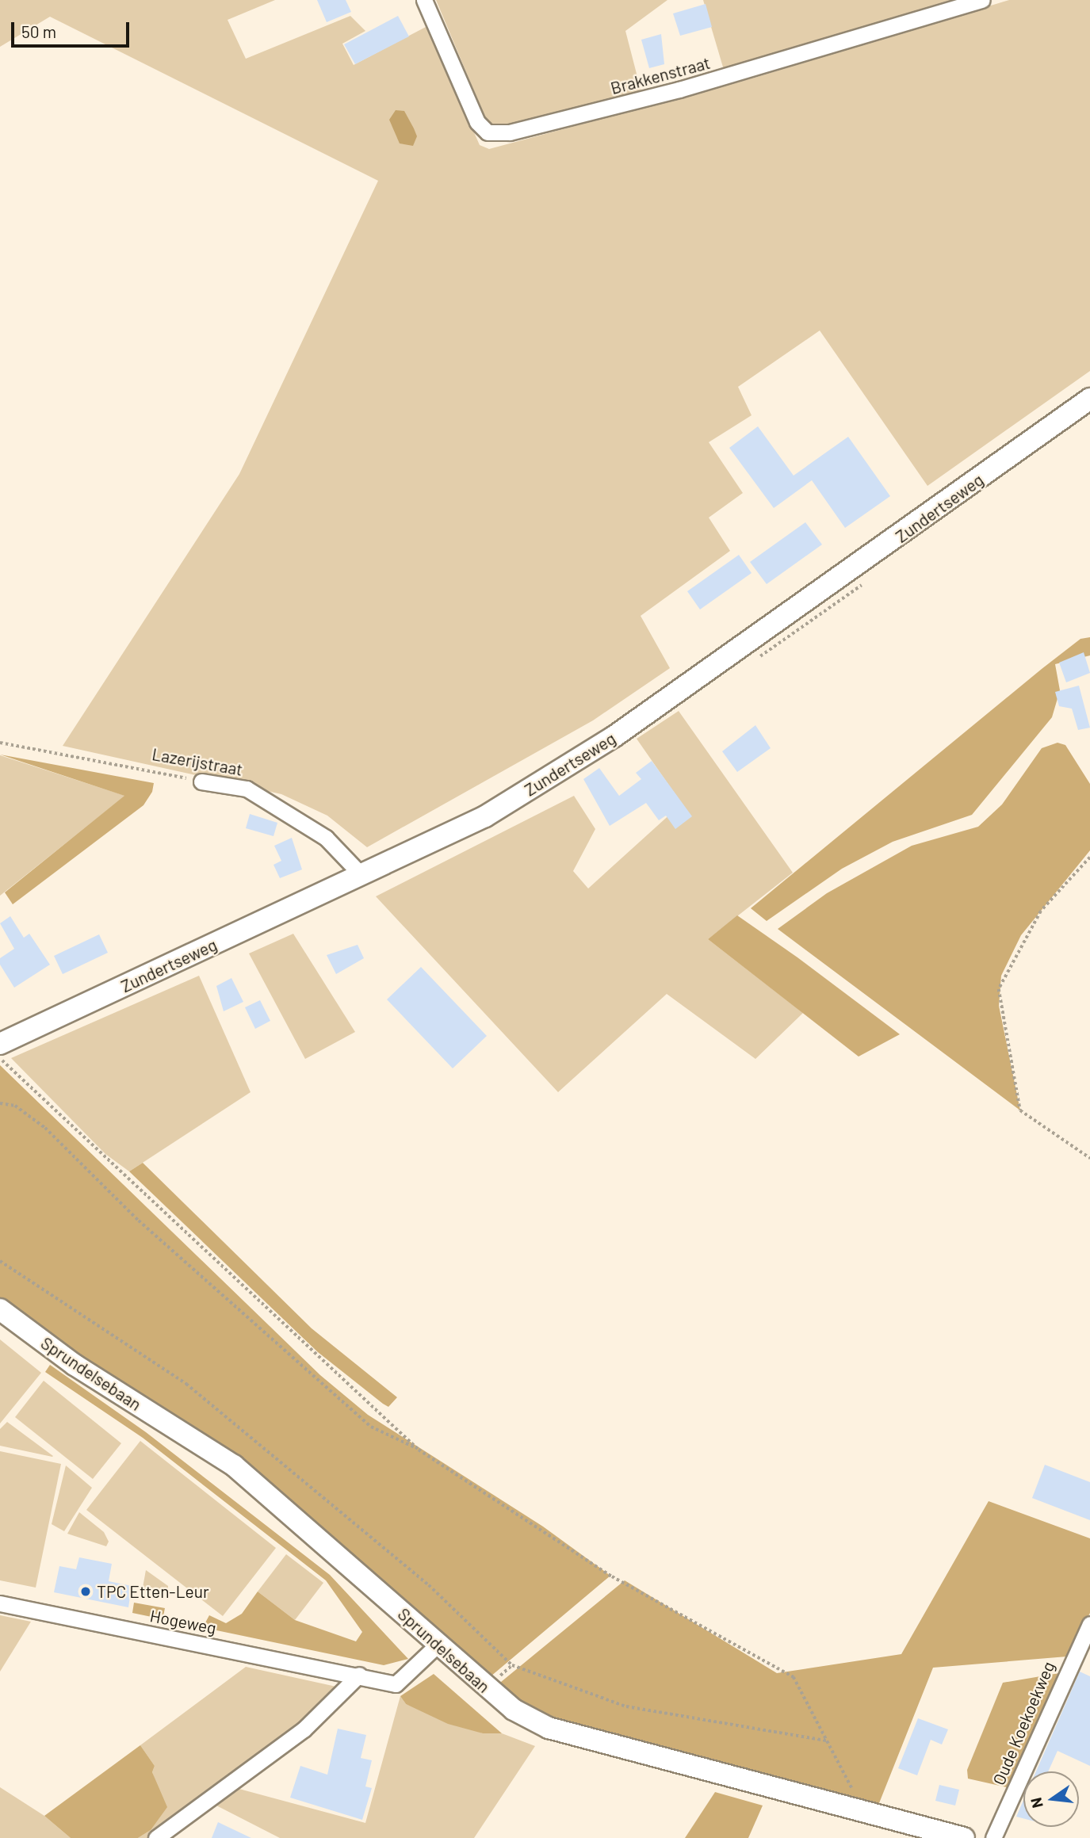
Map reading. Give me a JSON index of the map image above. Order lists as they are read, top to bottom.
{
  "streets": {
    "street": [
      "Brakkenstraat",
      "Zundertseweg",
      "Lazerijstraat",
      "Sprundelsebaan",
      "Hogeweg",
      "Oude Koekoekweg"
    ]
  },
  "crossings": [
    ["Zundertseweg", "Lazerijstraat"],
    ["Sprundelsebaan", "Hogeweg"]
  ],
  "places": ["TPC Etten-Leur"],
  "scale_bar": "50 m",
  "north": "left"
}
